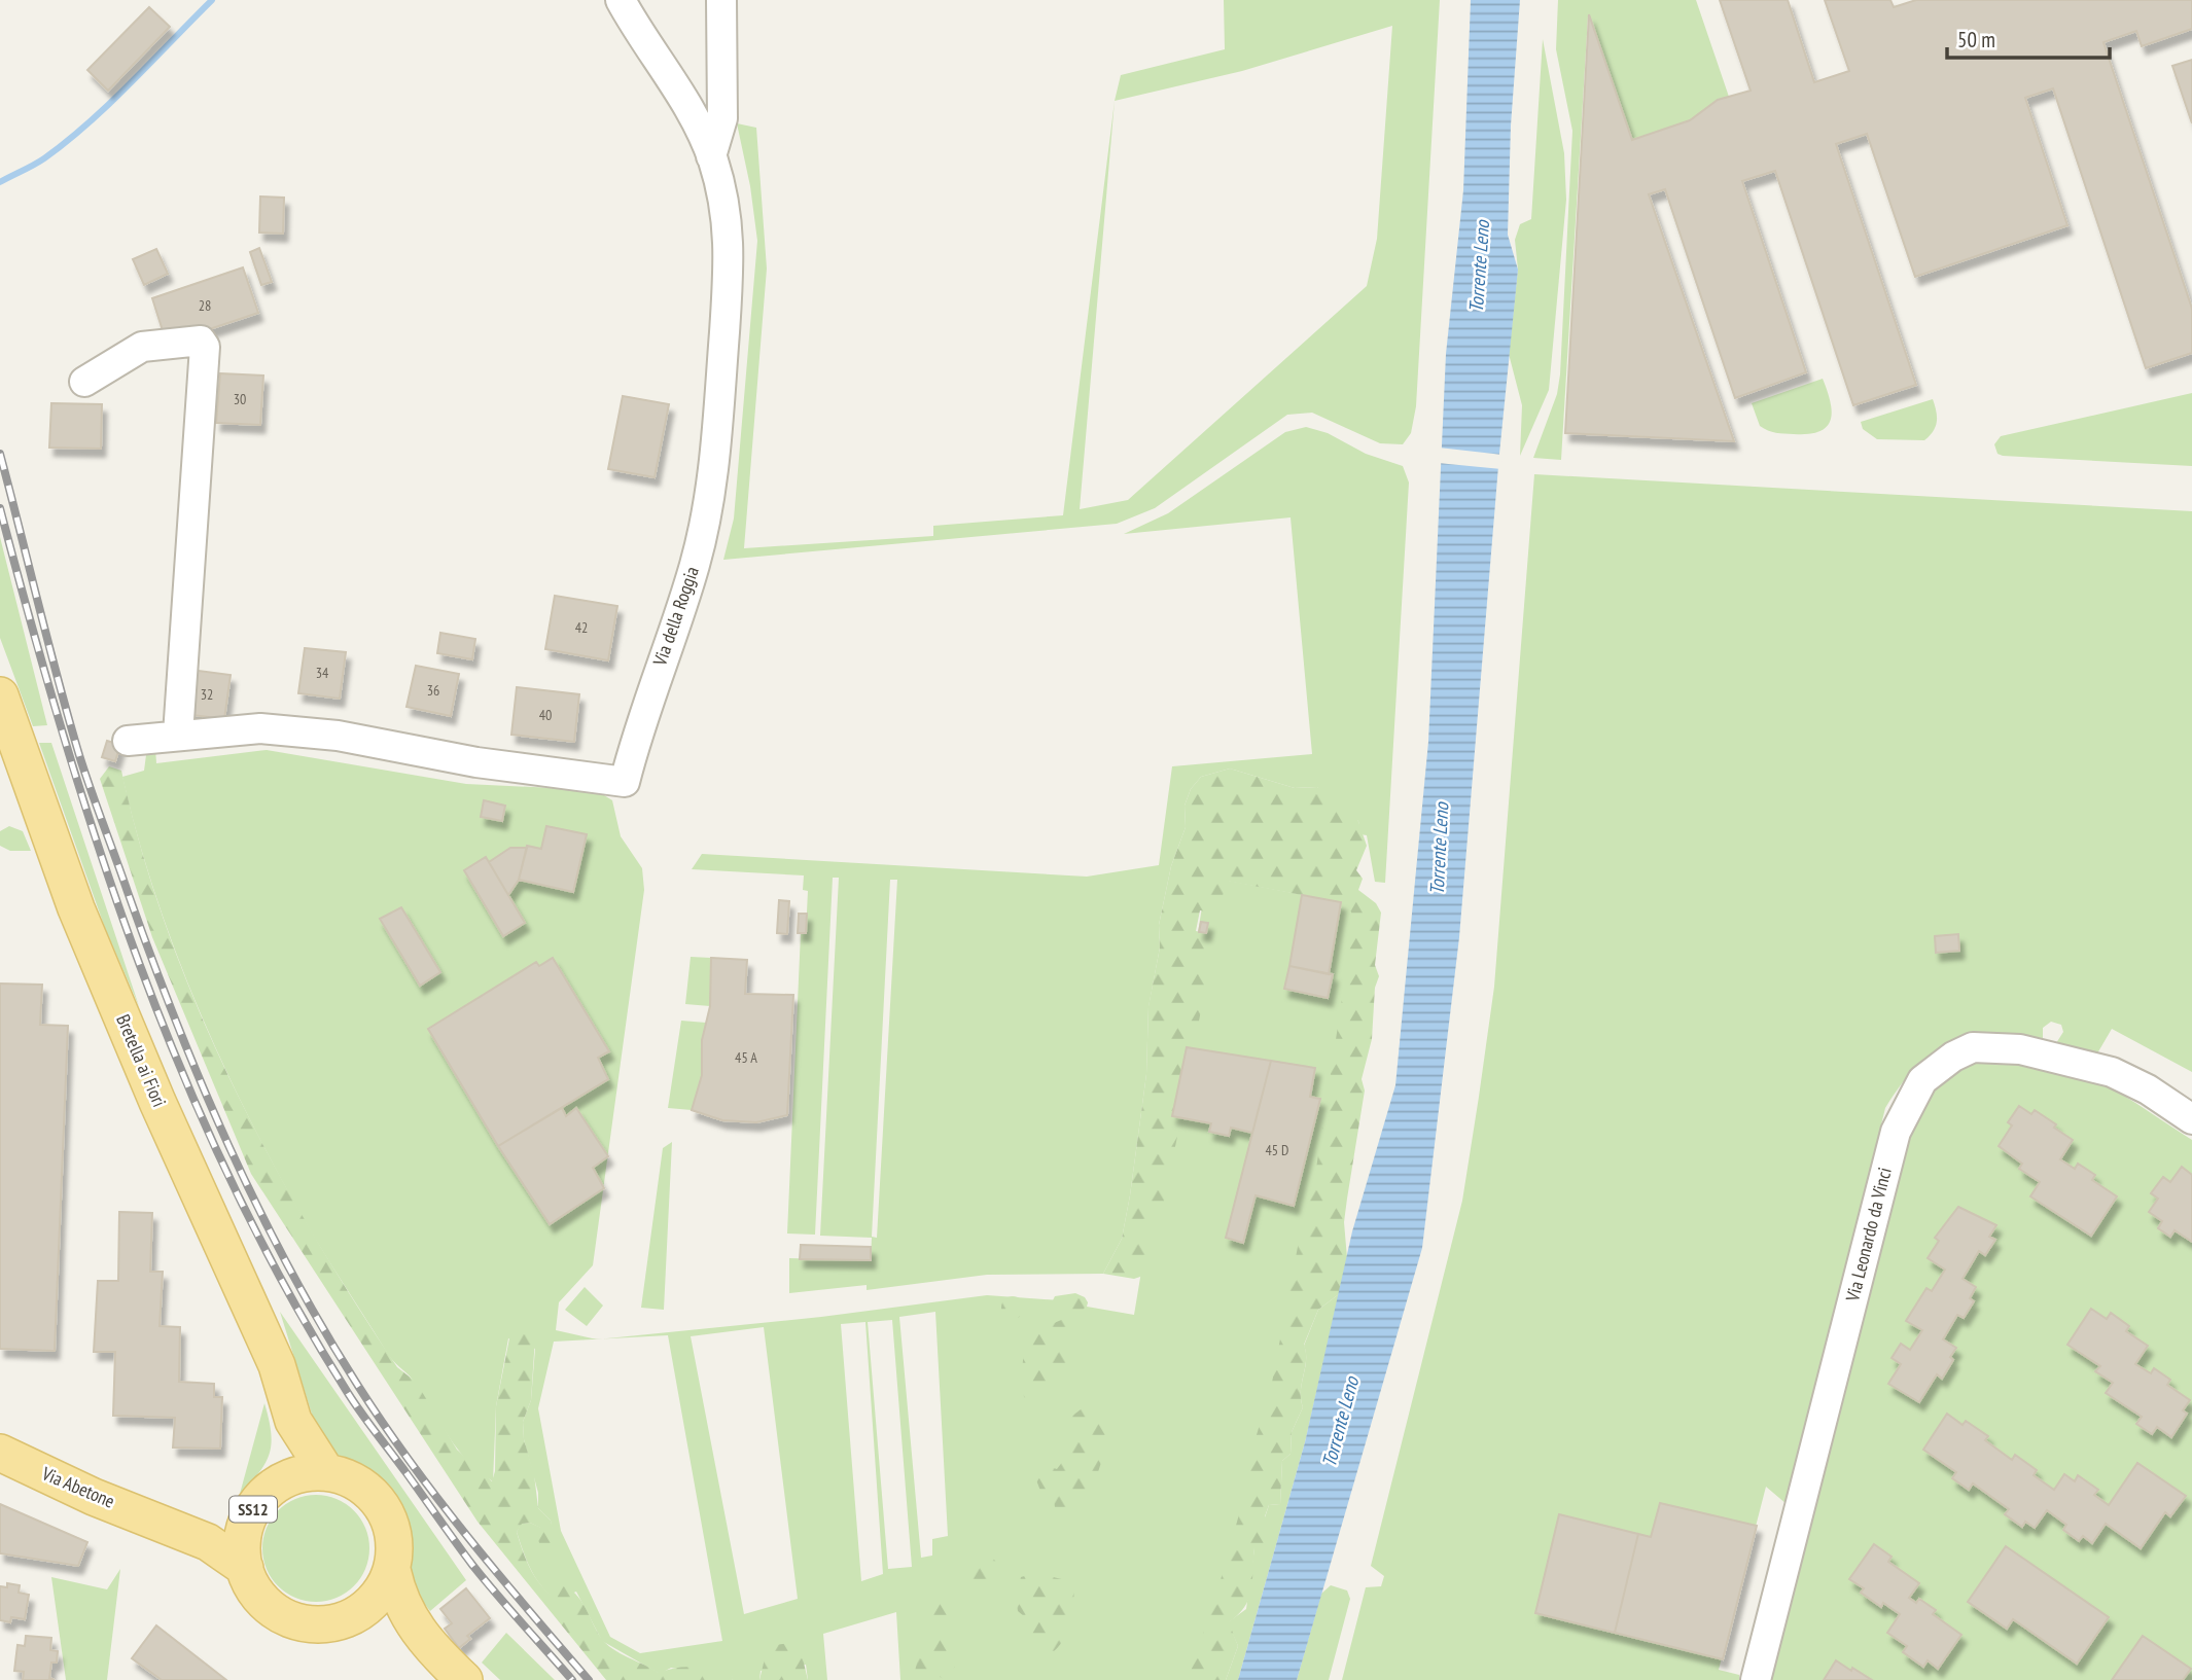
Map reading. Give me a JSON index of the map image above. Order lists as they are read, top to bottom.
{
  "streets": {
    "main road": ["Bretella ai Fiori", "Via Abetone", "SS12"],
    "street": ["Via della Roggia", "Via Leonardo da Vinci"]
  },
  "crossings": [
    ["Bretella ai Fiori", "SS12"],
    ["Via Abetone", "SS12"]
  ],
  "water": ["Torrente Leno"],
  "house_numbers": [
    "28",
    "30",
    "42",
    "34",
    "36",
    "32",
    "40",
    "45 A",
    "45 D"
  ],
  "scale_bar": "50 m"
}
